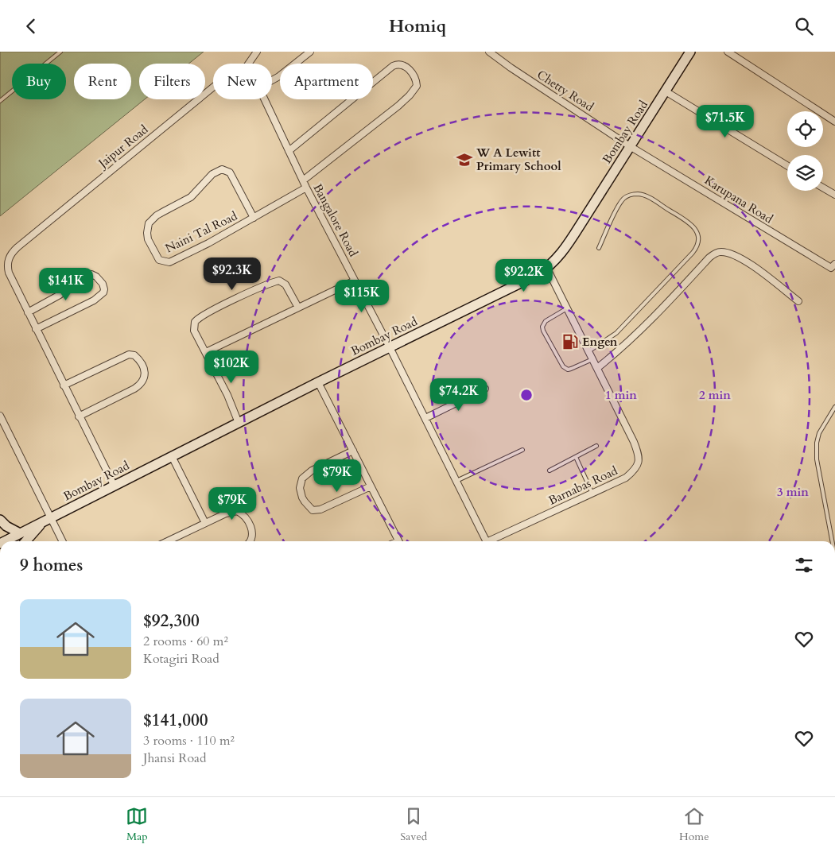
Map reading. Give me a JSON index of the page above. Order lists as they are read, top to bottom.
{
  "streets": {
    "street": [
      "Chetty Road",
      "Bombay Road",
      "Jaipur Road",
      "Karupana Road",
      "Bangalore Road",
      "Naini Tal Road",
      "Barnabas Road"
    ]
  },
  "crossings": [
    ["Chetty Road", "Bombay Road"],
    ["Chetty Road", "Karupana Road"],
    ["Bombay Road", "Karupana Road"],
    ["Bombay Road", "Bangalore Road"],
    ["Bombay Road", "Barnabas Road"],
    ["Bangalore Road", "Naini Tal Road"]
  ],
  "places": {
    "school or university": ["W A Lewitt Primary School"],
    "fuel station": ["Engen"]
  },
  "page": {
    "header": "Homiq",
    "chip": [
      "Buy",
      "Rent",
      "Filters",
      "New",
      "Apartment"
    ],
    "price": [
      "$71.5K",
      "$92.3K",
      "$92.2K",
      "$141K",
      "$115K",
      "$102K",
      "$74.2K",
      "$79K",
      "$79K"
    ],
    "heading": "9 homes",
    "list": [
      {
        "name": "$92,300",
        "note": "2 rooms · 60 m² · Kotagiri Road"
      },
      {
        "name": "$141,000",
        "note": "3 rooms · 110 m² · Jhansi Road"
      }
    ],
    "tabs": ["Map", "Saved", "Home"]
  },
  "rings": ["1 min", "2 min", "3 min"]
}
